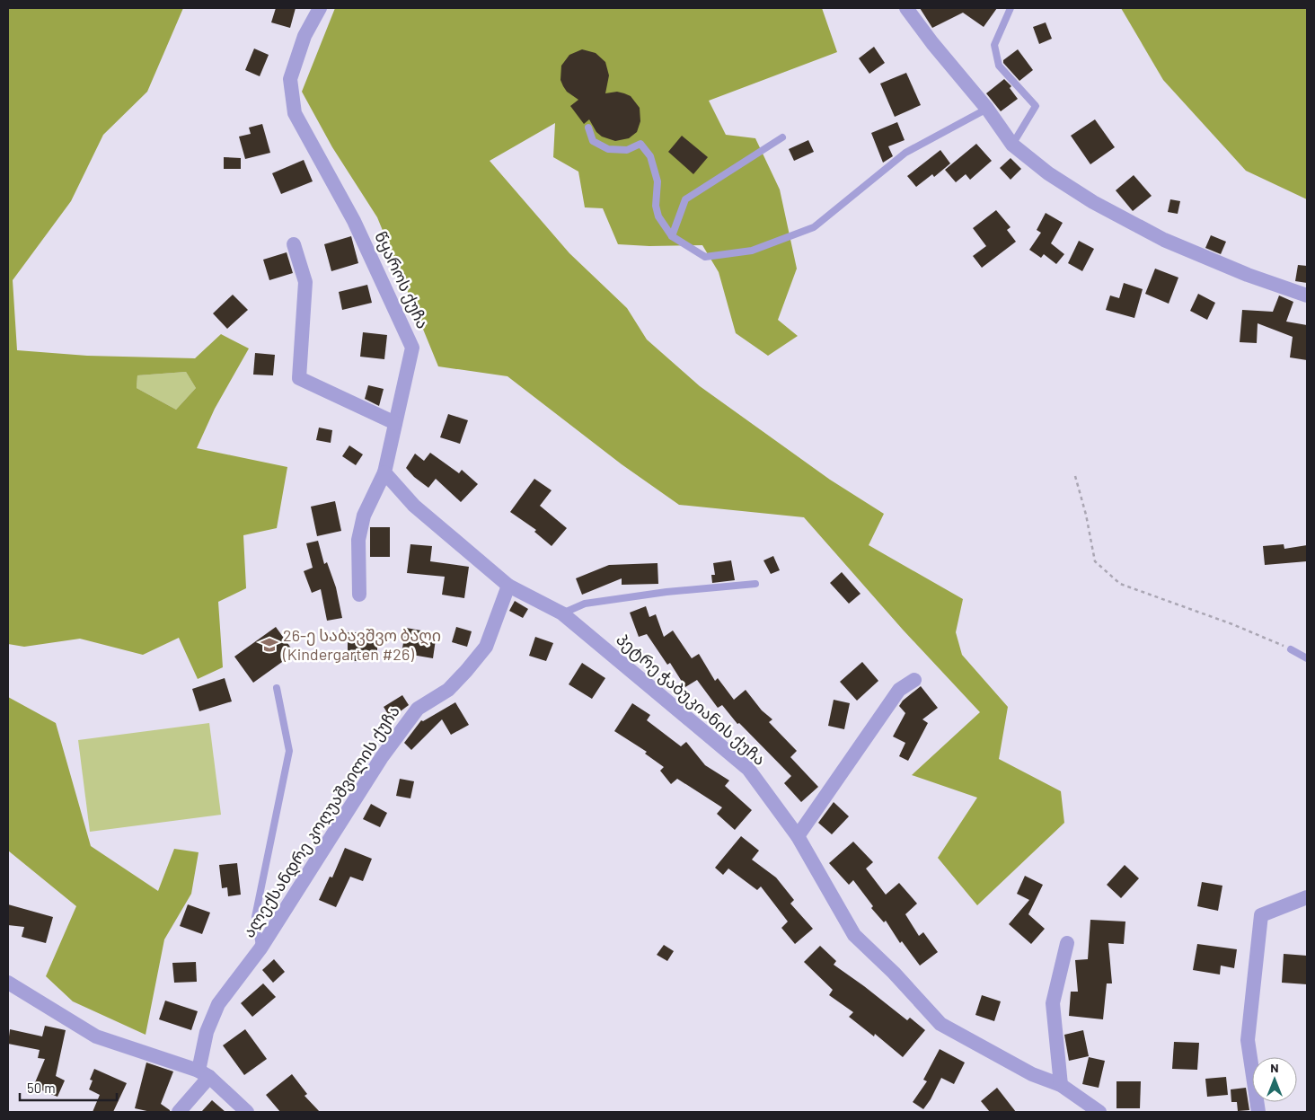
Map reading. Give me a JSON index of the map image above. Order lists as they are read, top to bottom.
{
  "streets": {
    "street": ["წყაროს ქუჩა", "პეტრე ჭაბუკიანის ქუჩა", "ალექსანდრე კოღუაშვილის ქუჩა"]
  },
  "crossings": [
    ["პეტრე ჭაბუკიანის ქუჩა", "ალექსანდრე კოღუაშვილის ქუჩა"]
  ],
  "places": {
    "school or university": ["26-ე საბავშვო ბაღი (Kindergarten #26)"]
  },
  "scale_bar": "50 m",
  "north": "top"
}
